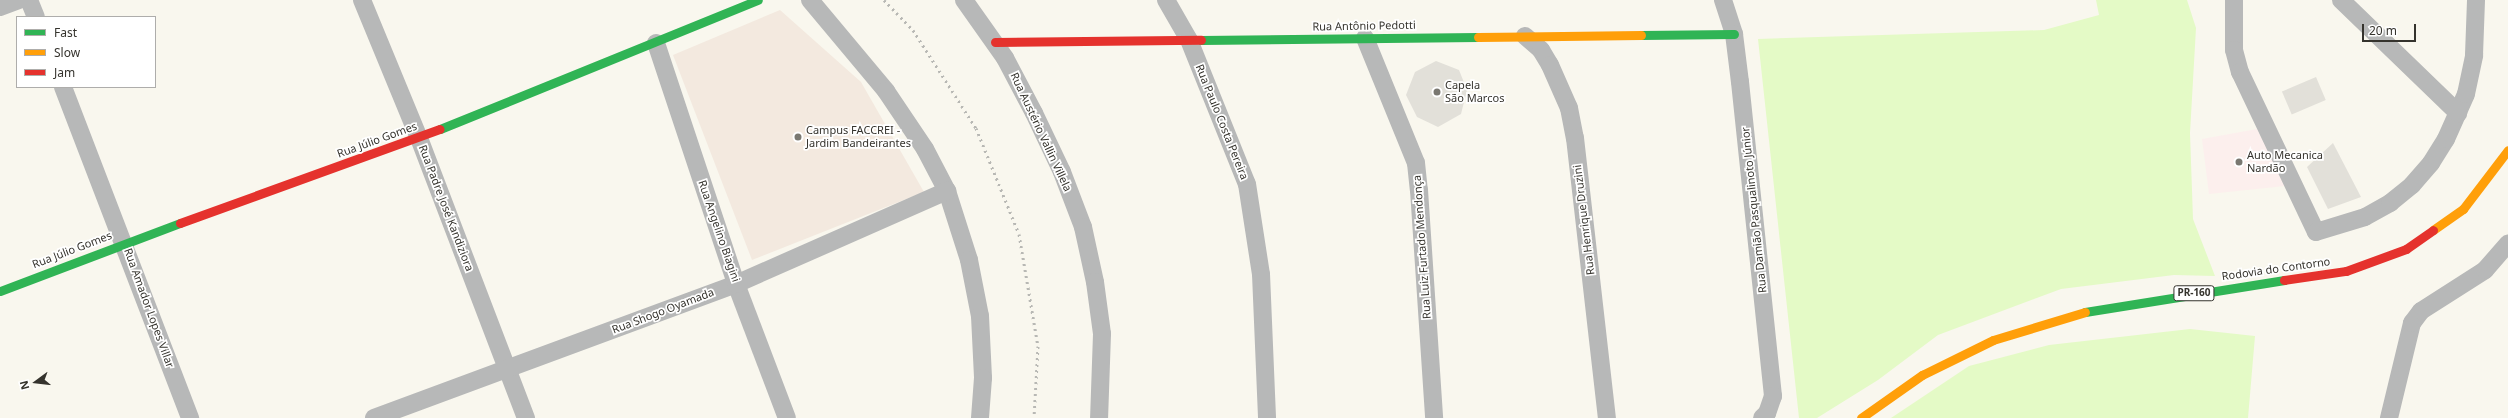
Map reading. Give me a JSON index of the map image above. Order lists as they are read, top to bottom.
{
  "streets": {
    "street": [
      "Rua Antônio Pedotti",
      "Rua Paulo Costa Pereira",
      "Rua Austério Vallin Villela",
      "Rua Júlio Gomes",
      "Rua Padre José Kandiziora",
      "Rua Damião Pasqualinoto Júnior",
      "Rua Henrique Druzini",
      "Rua Angelino Biagini",
      "Rua Luiz Furtado Mendonça",
      "Rodovia do Contorno",
      "PR-160",
      "Rua Amador Lopes Villar",
      "Rua Shogo Oyamada"
    ]
  },
  "crossings": [
    ["Rua Antônio Pedotti", "Rua Paulo Costa Pereira"],
    ["Rua Antônio Pedotti", "Rua Austério Vallin Villela"],
    ["Rua Antônio Pedotti", "Rua Damião Pasqualinoto Júnior"],
    ["Rua Antônio Pedotti", "Rua Henrique Druzini"],
    ["Rua Antônio Pedotti", "Rua Luiz Furtado Mendonça"],
    ["Rua Júlio Gomes", "Rua Padre José Kandiziora"],
    ["Rua Júlio Gomes", "Rua Angelino Biagini"],
    ["Rua Júlio Gomes", "Rua Amador Lopes Villar"],
    ["Rua Padre José Kandiziora", "Rua Shogo Oyamada"],
    ["Rua Angelino Biagini", "Rua Shogo Oyamada"]
  ],
  "places": ["Capela São Marcos", "Campus FACCREI - Jardim Bandeirantes", "Auto Mecanica Nardão"],
  "legend": ["Fast", "Slow", "Jam"],
  "scale_bar": "20 m",
  "north": "left"
}
